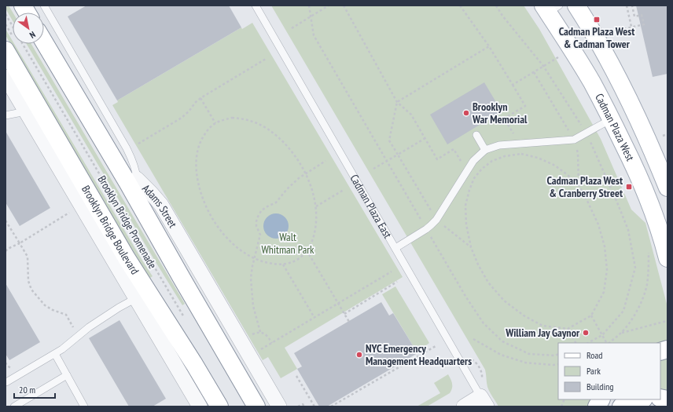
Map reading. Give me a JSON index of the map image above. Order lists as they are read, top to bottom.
{
  "streets": {
    "main road": ["Cadman Plaza West", "Adams Street", "Brooklyn Bridge Boulevard"],
    "lane": ["Cadman Plaza East"],
    "path": ["Brooklyn Bridge Promenade"]
  },
  "parks": ["Walt Whitman Park"],
  "places": {
    "transit": ["Cadman Plaza West & Cadman Tower", "Cadman Plaza West & Cranberry Street"],
    "other": ["Brooklyn War Memorial", "William Jay Gaynor", "NYC Emergency Management Headquarters"]
  },
  "legend": ["Road", "Park", "Building"],
  "scale_bar": "20 m",
  "north": "bottom right"
}
